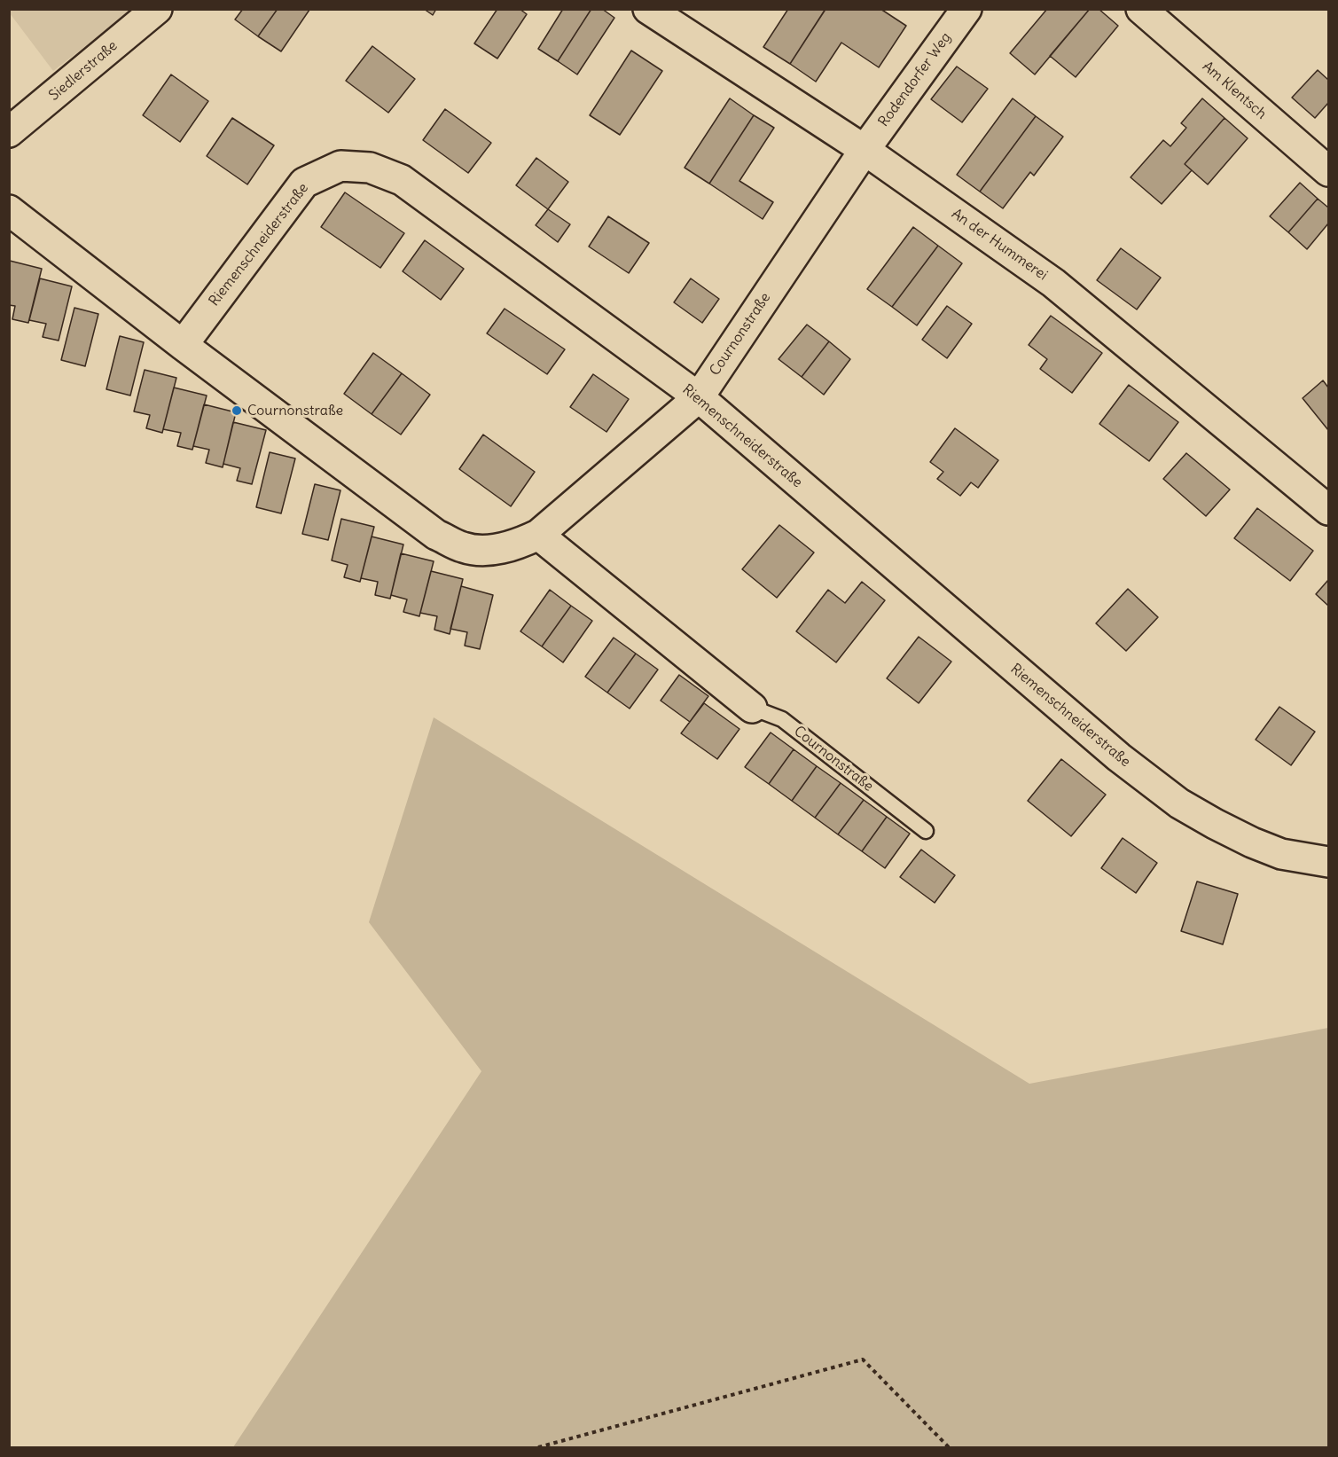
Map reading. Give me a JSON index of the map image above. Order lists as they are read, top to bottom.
{
  "streets": {
    "street": [
      "Siedlerstraße",
      "Rodendorfer Weg",
      "Am Klentsch",
      "Riemenschneiderstraße",
      "An der Hummerei",
      "Cournonstraße"
    ]
  },
  "crossings": [
    ["Rodendorfer Weg", "An der Hummerei"],
    ["Rodendorfer Weg", "Cournonstraße"],
    ["Riemenschneiderstraße", "Cournonstraße"],
    ["An der Hummerei", "Cournonstraße"]
  ],
  "places": ["Cournonstraße"]
}
